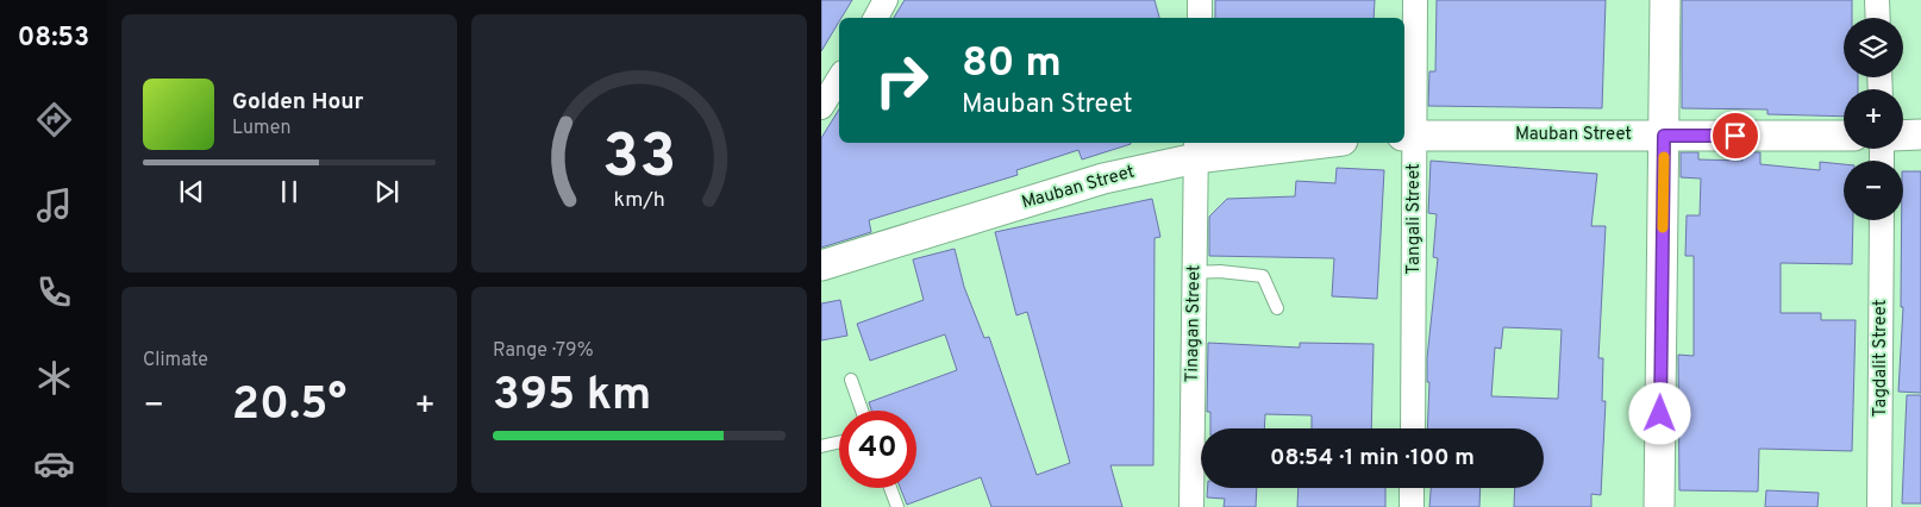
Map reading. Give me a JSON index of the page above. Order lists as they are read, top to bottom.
{
  "streets": {
    "street": [
      "Mauban Street",
      "Tangali Street",
      "Tinagan Street",
      "Tagdalit Street"
    ]
  },
  "crossings": [
    ["Mauban Street", "Tangali Street"],
    ["Mauban Street", "Tinagan Street"]
  ],
  "page": {
    "tabs": "08:53",
    "map_buttons": ["+", "−"],
    "turn": ["80 m", "Mauban Street"],
    "song": ["Golden Hour", "Lumen"],
    "tile": [
      "Climate",
      ["Range · 79%", "395 km"]
    ],
    "heat": ["−", "20.5°", "+"],
    "limit": "40",
    "trip": "08:54 · 1 min · 100 m",
    "gauge": ["33", "km/h"]
  }
}
